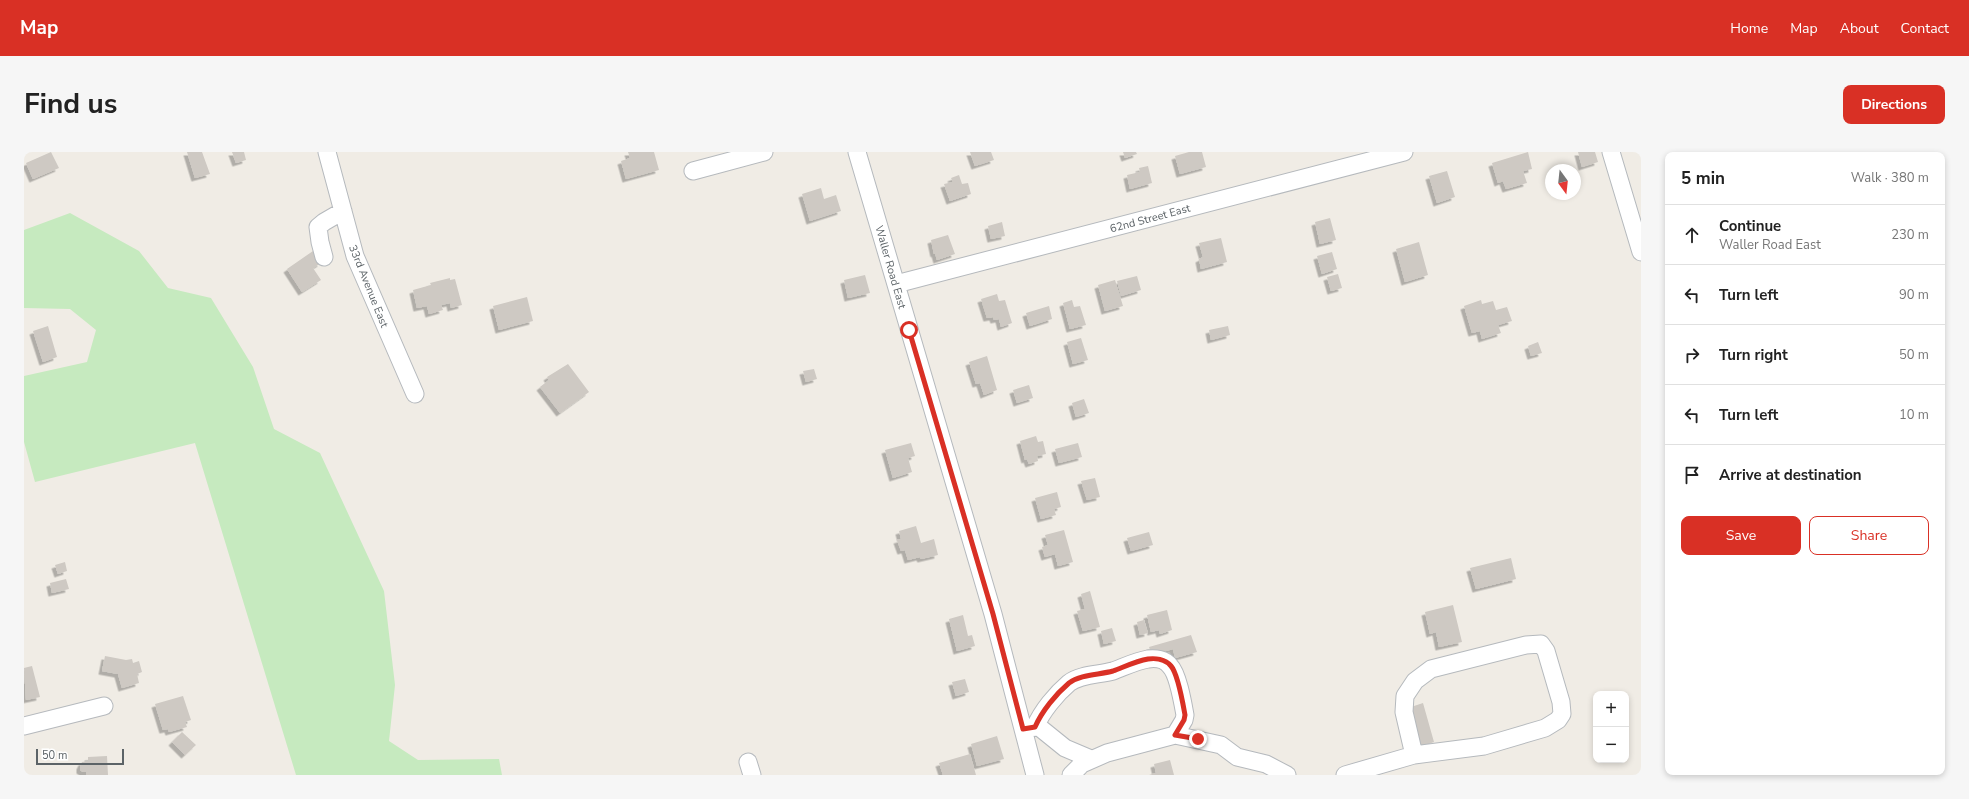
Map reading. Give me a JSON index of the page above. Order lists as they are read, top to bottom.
{
  "streets": {
    "street": ["62nd Street East", "Waller Road East", "33rd Avenue East"]
  },
  "crossings": [
    ["62nd Street East", "Waller Road East"]
  ],
  "scale_bar": "50 m",
  "north": "bottom",
  "page": {
    "header": "Map",
    "nav": [
      "Home",
      "Map",
      "About",
      "Contact"
    ],
    "title": "Find us",
    "buttons": [
      "Directions",
      ["Save", "Share"]
    ],
    "heading": ["5 min", "Walk · 380 m"],
    "list": [
      ["Continue", "Waller Road East", "230 m"],
      ["Turn left", "90 m"],
      ["Turn right", "50 m"],
      ["Turn left", "10 m"],
      "Arrive at destination"
    ],
    "map_buttons": ["+", "−"],
    "scale": "50 m"
  }
}
